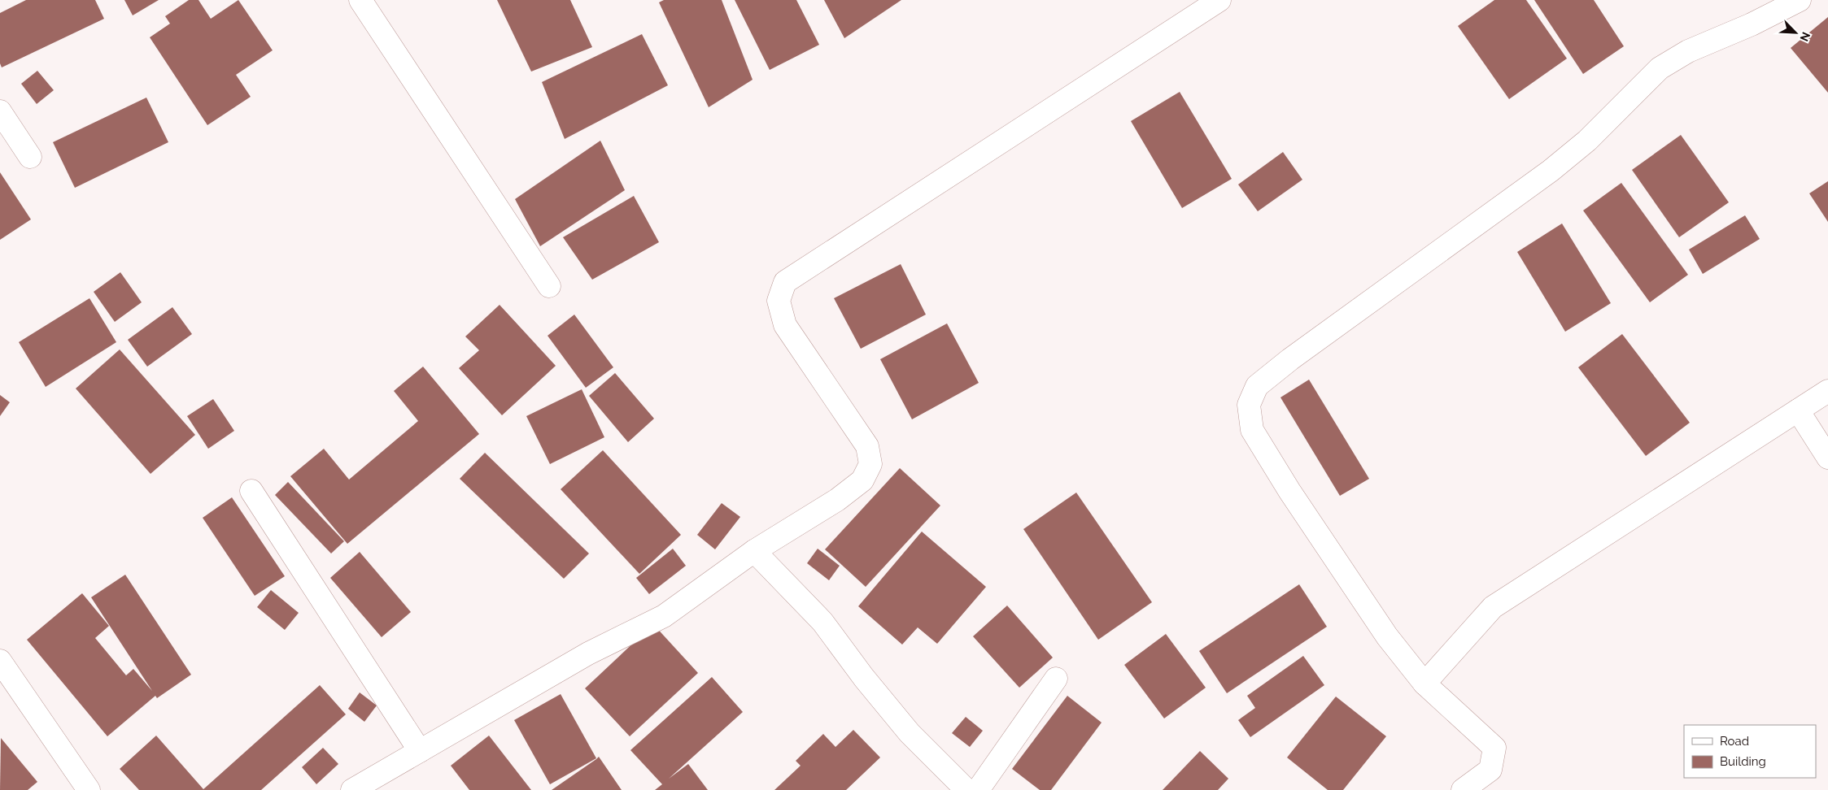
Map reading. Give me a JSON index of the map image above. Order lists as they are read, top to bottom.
{
  "legend": ["Road", "Building"],
  "north": "bottom right"
}
